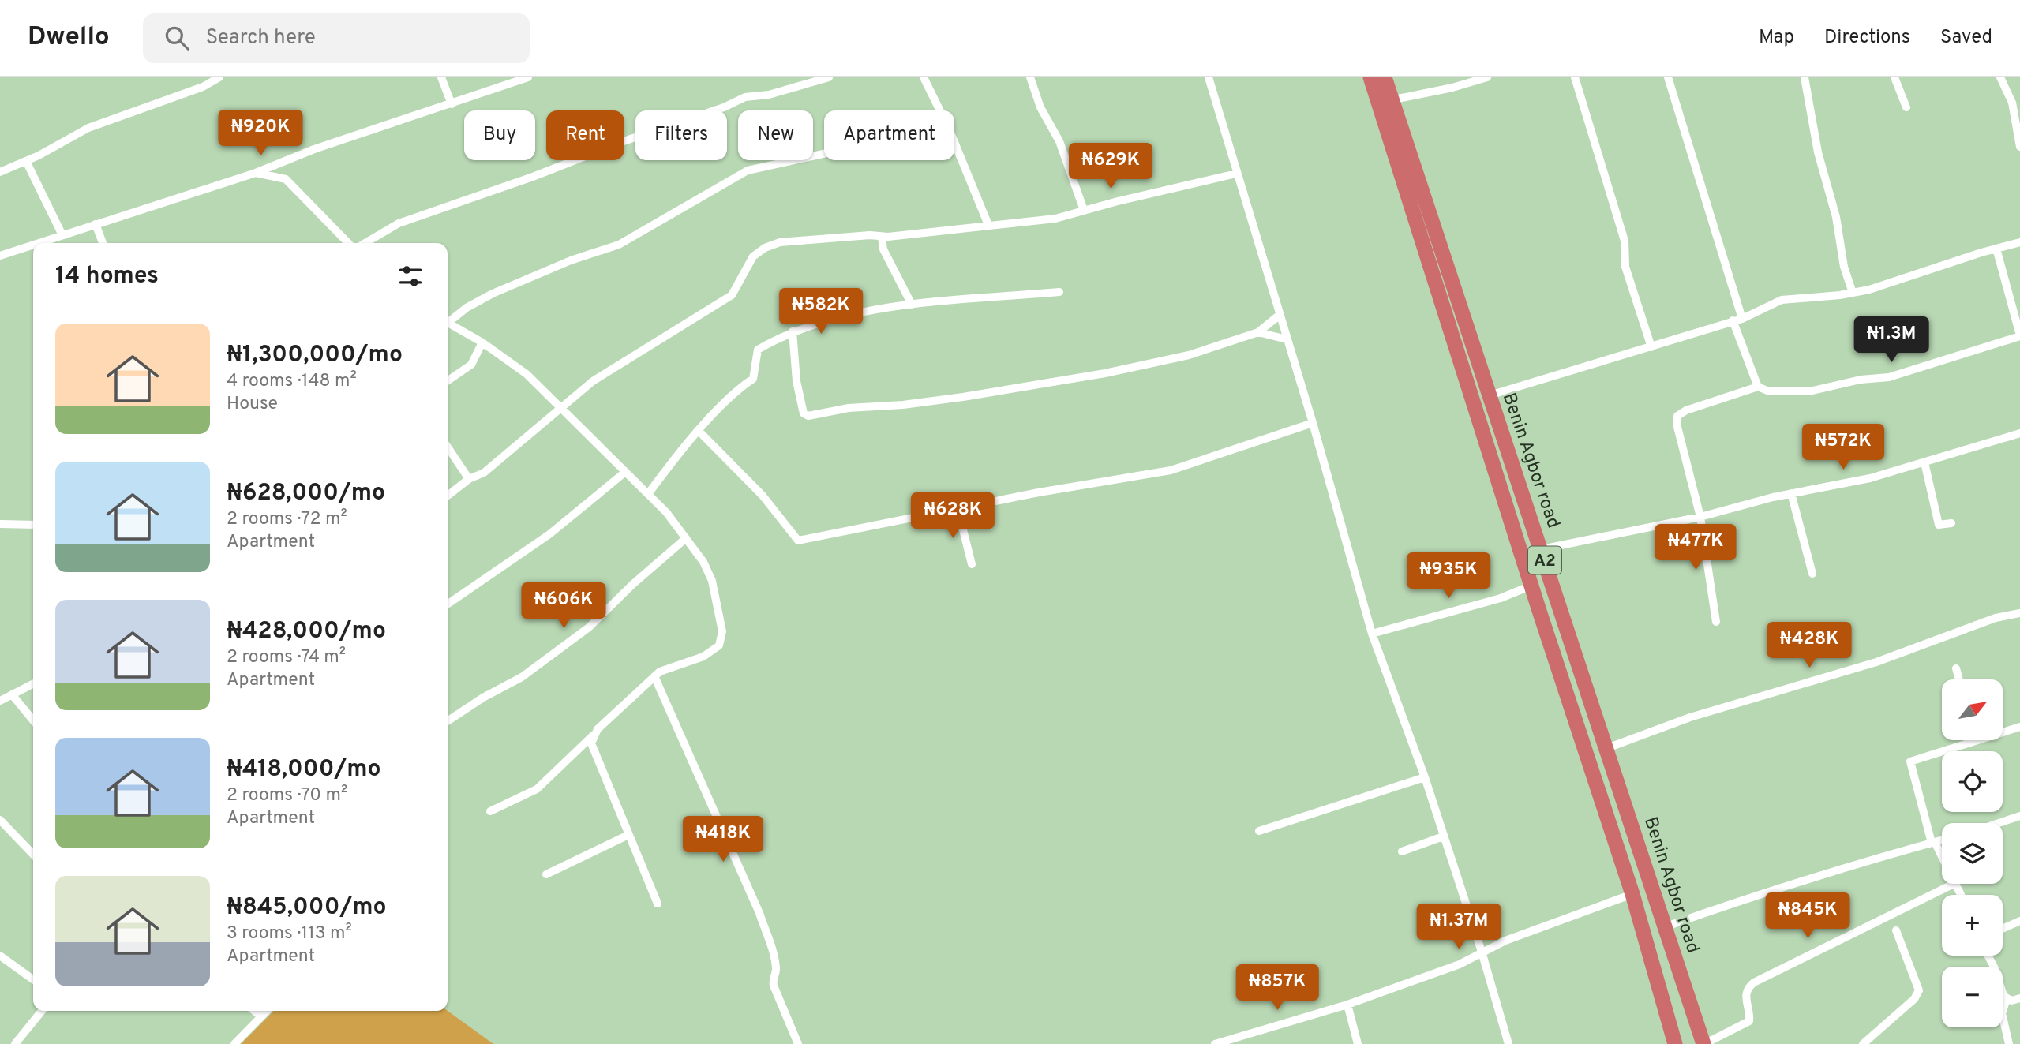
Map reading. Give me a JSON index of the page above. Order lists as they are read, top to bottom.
{
  "streets": {
    "highway": ["Benin Agbor road", "A2"]
  },
  "north": "top right",
  "page": {
    "header": "Dwello",
    "search": "Search here",
    "nav": ["Map", "Directions", "Saved"],
    "price": [
      "₦920K",
      "₦629K",
      "₦582K",
      "₦1.3M",
      "₦572K",
      "₦628K",
      "₦477K",
      "₦935K",
      "₦606K",
      "₦428K",
      "₦418K",
      "₦845K",
      "₦1.37M",
      "₦857K"
    ],
    "chip": [
      "Buy",
      "Rent",
      "Filters",
      "New",
      "Apartment"
    ],
    "heading": "14 homes",
    "list": [
      {
        "name": "₦1,300,000/mo",
        "note": "4 rooms · 148 m² · House"
      },
      {
        "name": "₦628,000/mo",
        "note": "2 rooms · 72 m² · Apartment"
      },
      {
        "name": "₦428,000/mo",
        "note": "2 rooms · 74 m² · Apartment"
      },
      {
        "name": "₦418,000/mo",
        "note": "2 rooms · 70 m² · Apartment"
      },
      {
        "name": "₦845,000/mo",
        "note": "3 rooms · 113 m² · Apartment"
      }
    ],
    "map_buttons": ["+", "−"]
  }
}
